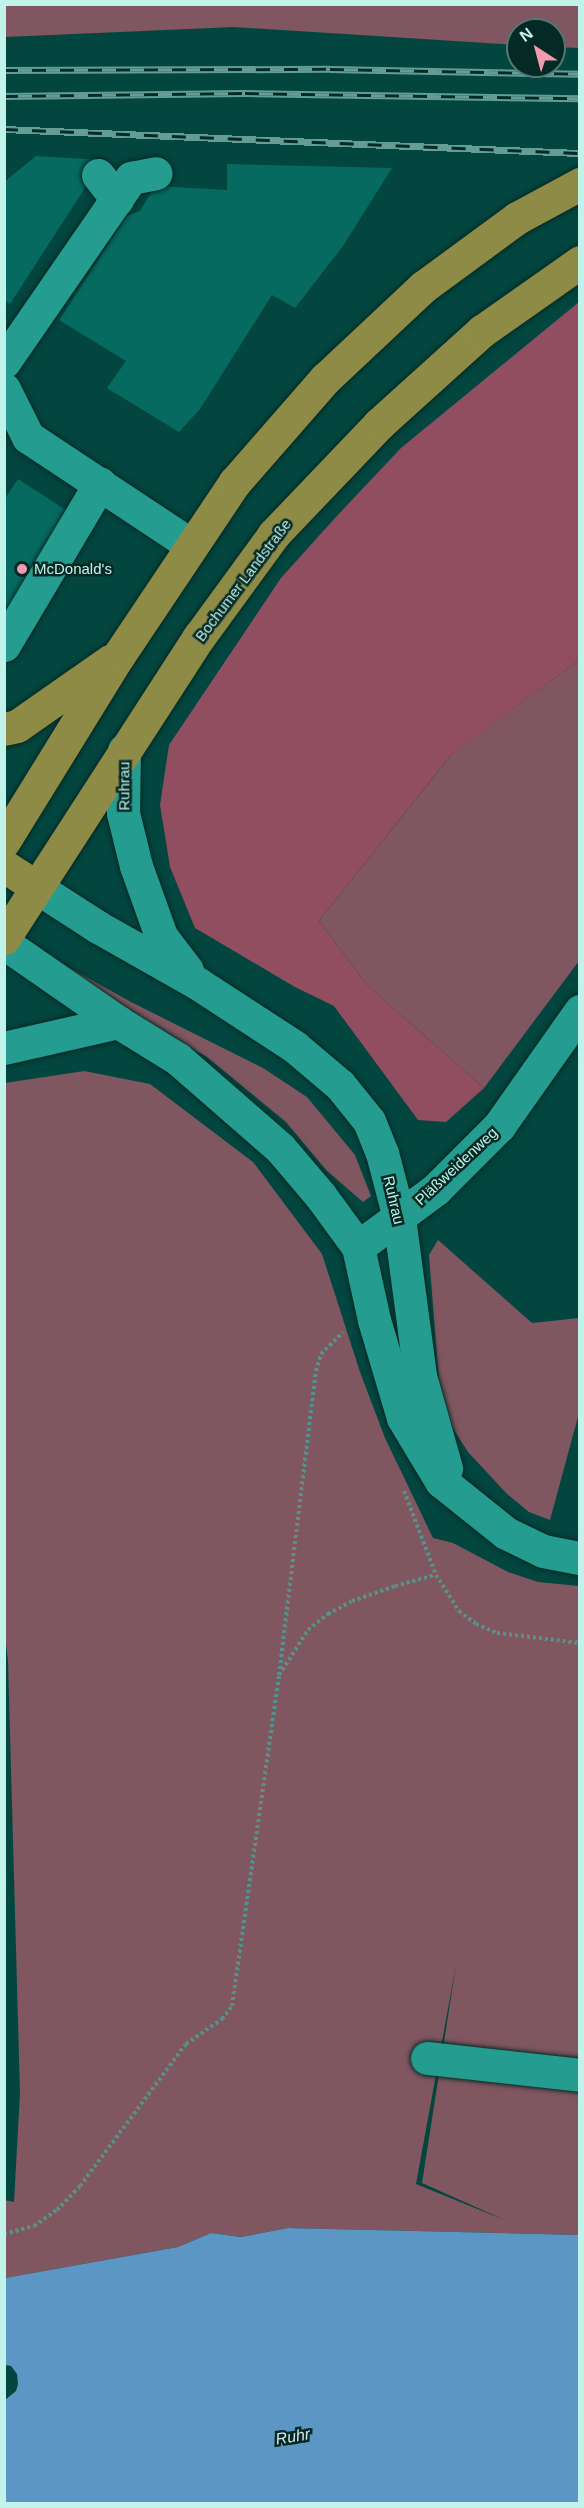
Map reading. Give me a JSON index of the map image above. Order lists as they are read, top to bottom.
{
  "streets": {
    "main road": ["Bochumer Landstraße"],
    "street": ["Ruhrau", "Pläßweidenweg"]
  },
  "crossings": [
    ["Bochumer Landstraße", "Ruhrau"],
    ["Ruhrau", "Pläßweidenweg"]
  ],
  "water": ["Ruhr"],
  "places": ["McDonald's"],
  "north": "top left"
}
